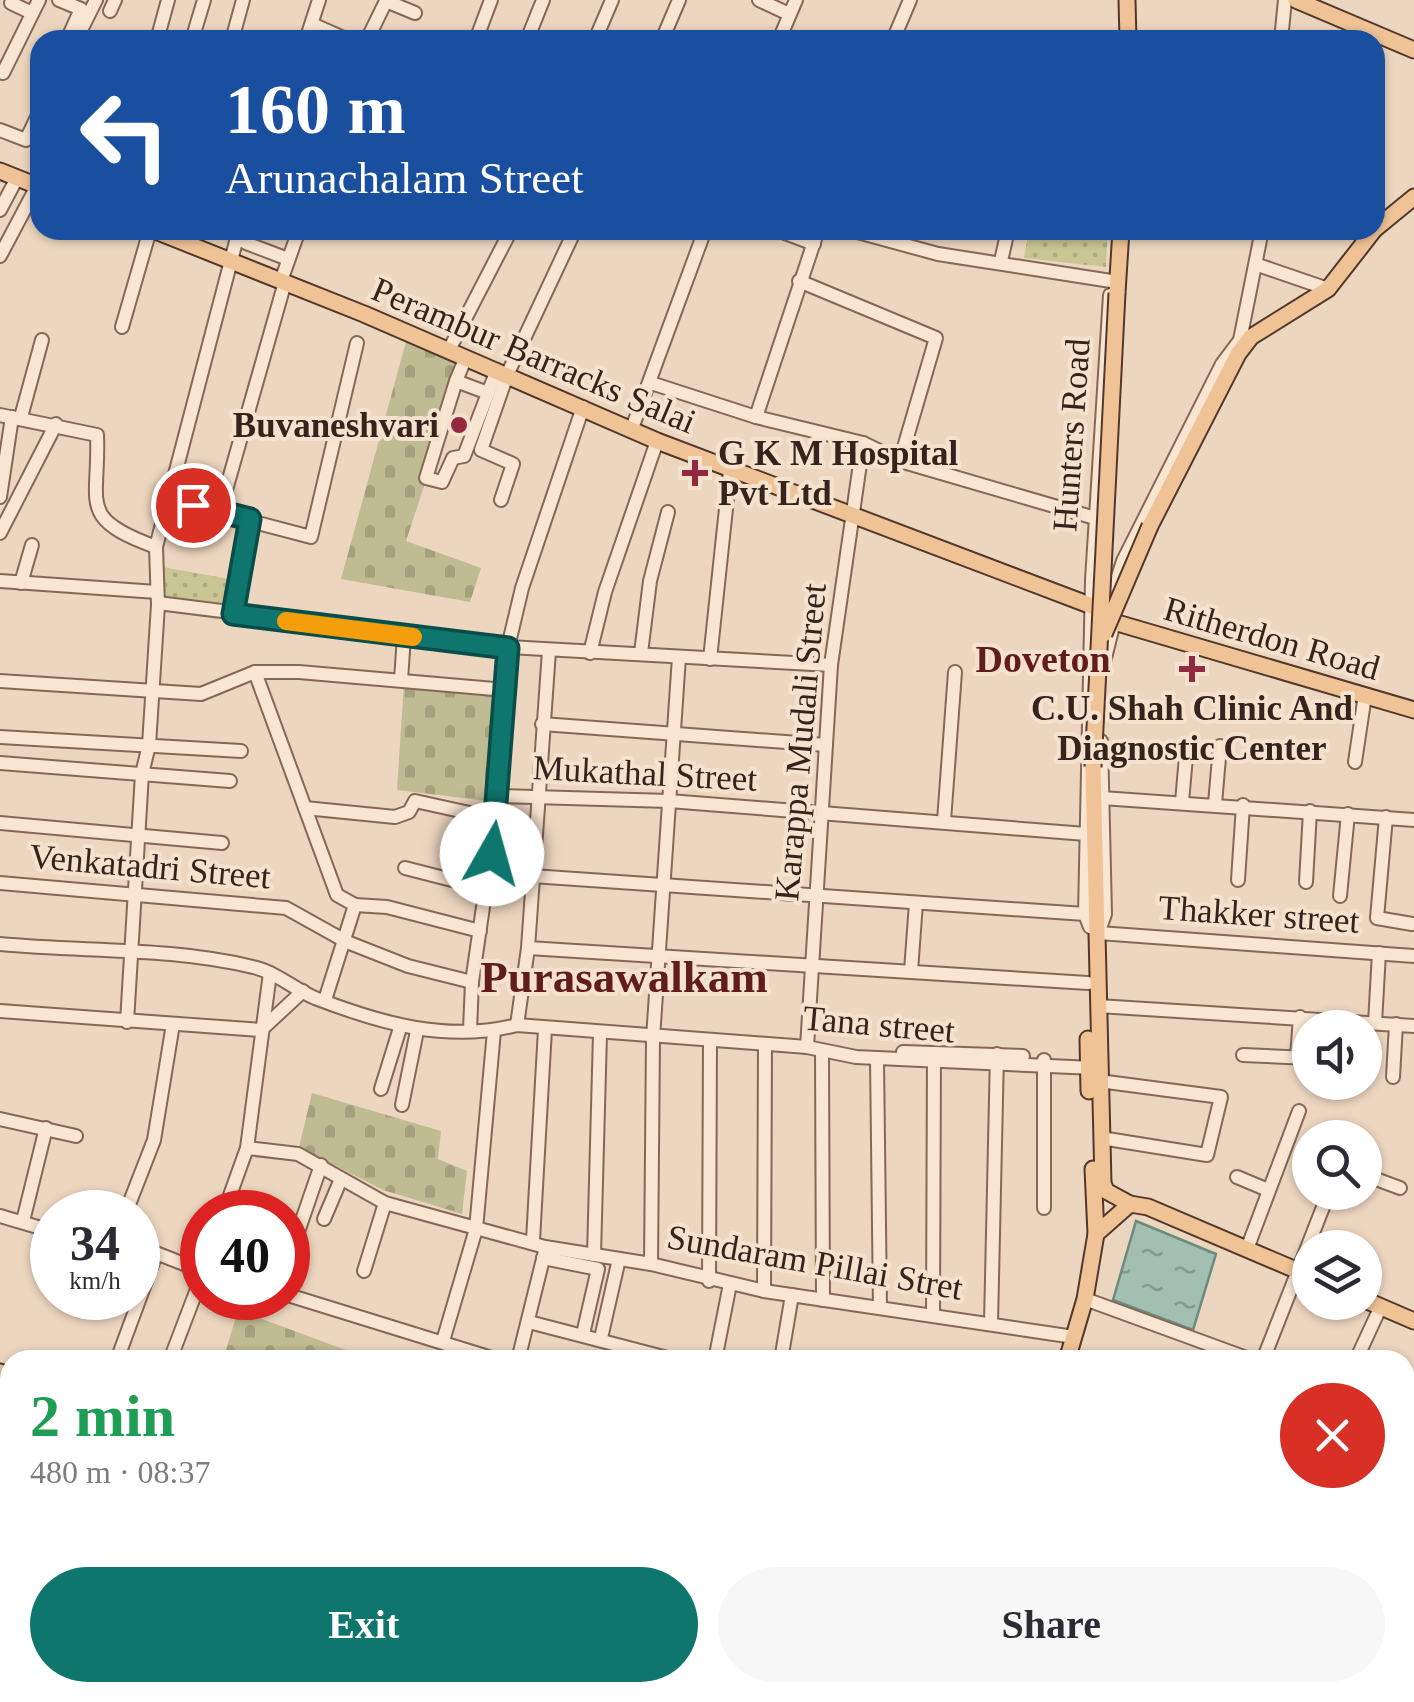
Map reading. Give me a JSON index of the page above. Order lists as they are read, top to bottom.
{
  "streets": {
    "main road": ["Perambur Barracks Salai", "Ritherdon Road"],
    "street": [
      "Hunters Road",
      "Karappa Mudali Street",
      "Mukathal Street",
      "Venkatadri Street",
      "Thakker street",
      "Tana street",
      "Sundaram Pillai Stret"
    ]
  },
  "crossings": [
    ["Perambur Barracks Salai", "Hunters Road"],
    ["Perambur Barracks Salai", "Ritherdon Road"],
    ["Perambur Barracks Salai", "Karappa Mudali Street"],
    ["Hunters Road", "Ritherdon Road"],
    ["Karappa Mudali Street", "Mukathal Street"],
    ["Karappa Mudali Street", "Thakker street"],
    ["Karappa Mudali Street", "Tana street"]
  ],
  "districts": ["Doveton", "Purasawalkam"],
  "places": {
    "other": ["Buvaneshvari"],
    "health": ["G K M Hospital Pvt Ltd", "C.U. Shah Clinic And Diagnostic Center"]
  },
  "page": {
    "turn": ["160 m", "Arunachalam Street"],
    "speed": "34 km/h",
    "limit": "40",
    "heading": ["2 min", "480 m · 08:37"],
    "buttons": ["Exit", "Share"]
  }
}
